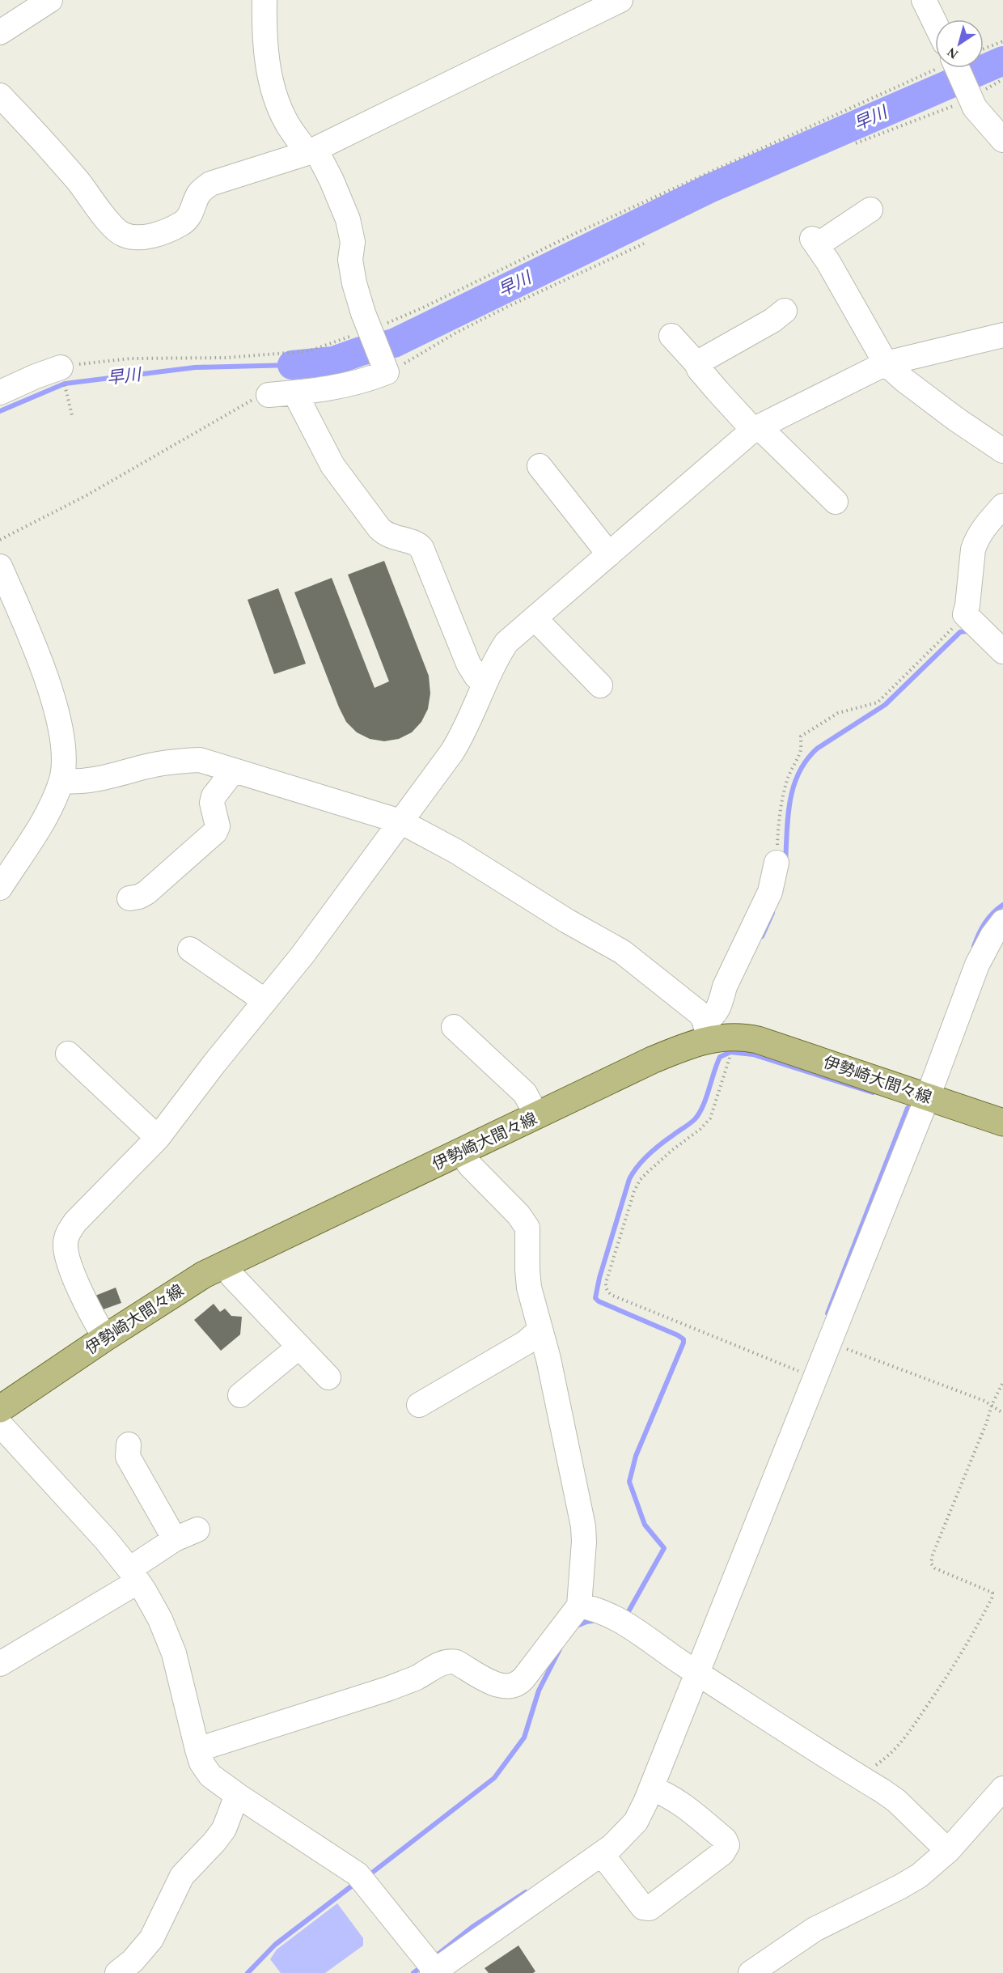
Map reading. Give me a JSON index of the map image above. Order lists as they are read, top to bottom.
{
  "streets": {
    "main road": ["伊勢崎大間々線"]
  },
  "water": ["早川"],
  "north": "bottom left"
}
